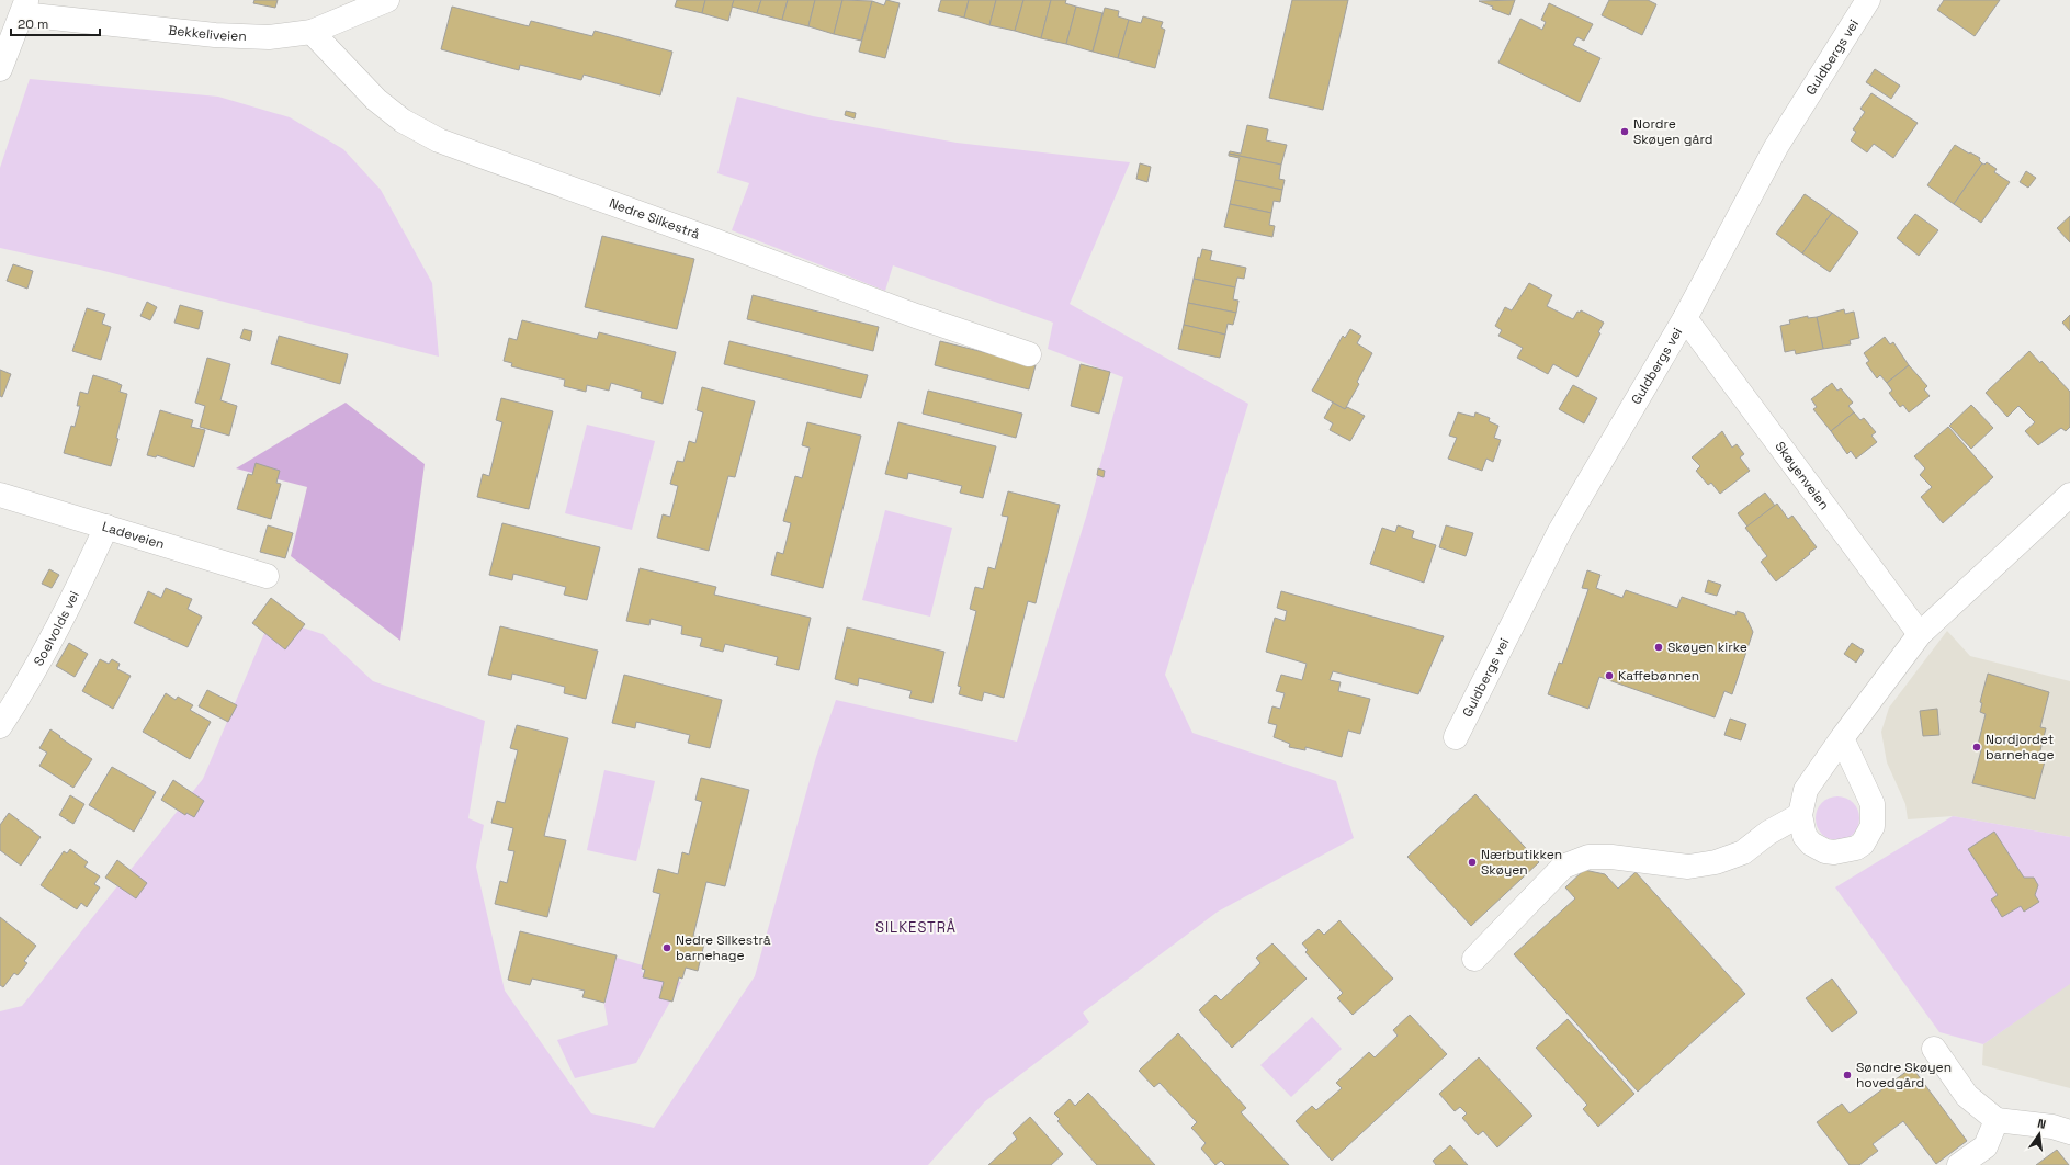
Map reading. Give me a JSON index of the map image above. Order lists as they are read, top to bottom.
{
  "streets": {
    "street": [
      "Bekkeliveien",
      "Guldbergs vei",
      "Nedre Silkestrå",
      "Skøyenveien",
      "Ladeveien",
      "Soelvolds vei"
    ]
  },
  "crossings": [
    ["Bekkeliveien", "Nedre Silkestrå"],
    ["Guldbergs vei", "Skøyenveien"],
    ["Ladeveien", "Soelvolds vei"]
  ],
  "districts": ["SILKESTRÅ"],
  "places": [
    "Nordre Skøyen gård",
    "Skøyen kirke",
    "Kaffebønnen",
    "Nordjordet barnehage",
    "Nærbutikken Skøyen",
    "Nedre Silkestrå barnehage",
    "Søndre Skøyen hovedgård"
  ],
  "scale_bar": "20 m",
  "north": "top"
}
